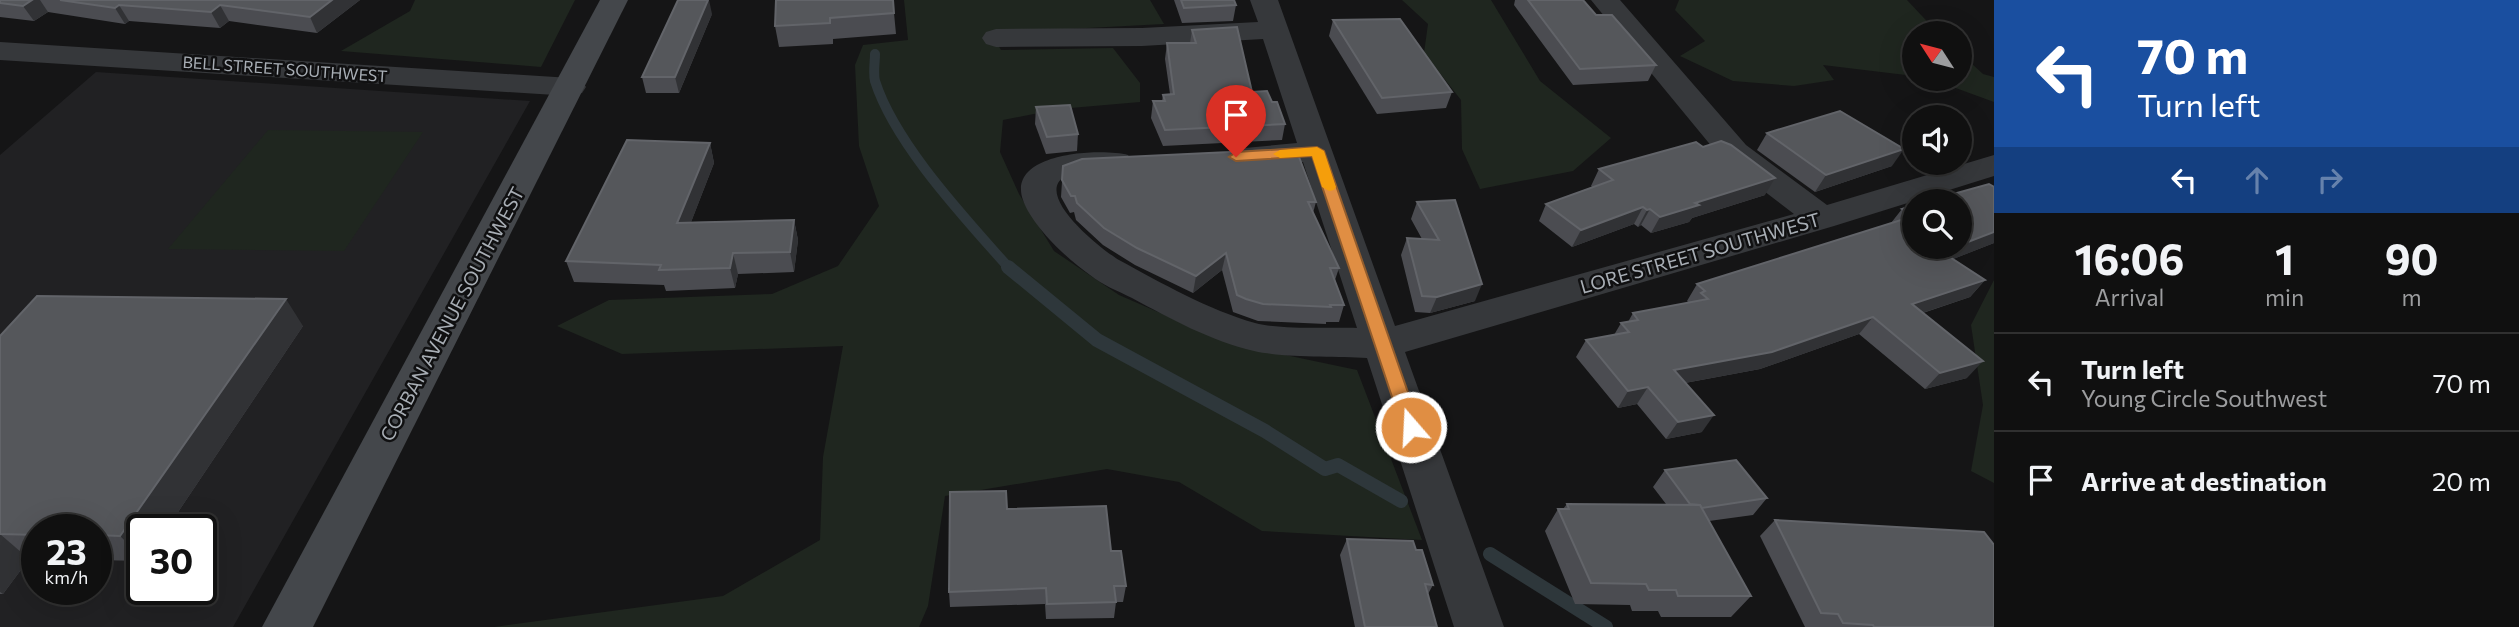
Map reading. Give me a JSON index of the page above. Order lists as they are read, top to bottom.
{
  "streets": {
    "street": ["BELL STREET SOUTHWEST", "LORE STREET SOUTHWEST", "CORBAN AVENUE SOUTHWEST"]
  },
  "crossings": [
    ["BELL STREET SOUTHWEST", "CORBAN AVENUE SOUTHWEST"]
  ],
  "north": "top left",
  "page": {
    "turn": ["70 m", "Turn left"],
    "eta": [
      "16:06",
      "Arrival",
      "1",
      "min",
      "90",
      "m"
    ],
    "list": [
      {
        "name": "Turn left",
        "note": "Young Circle Southwest",
        "value": "70 m"
      },
      {
        "name": "Arrive at destination",
        "value": "20 m"
      }
    ],
    "speed": "23 km/h",
    "limit": "30"
  }
}
